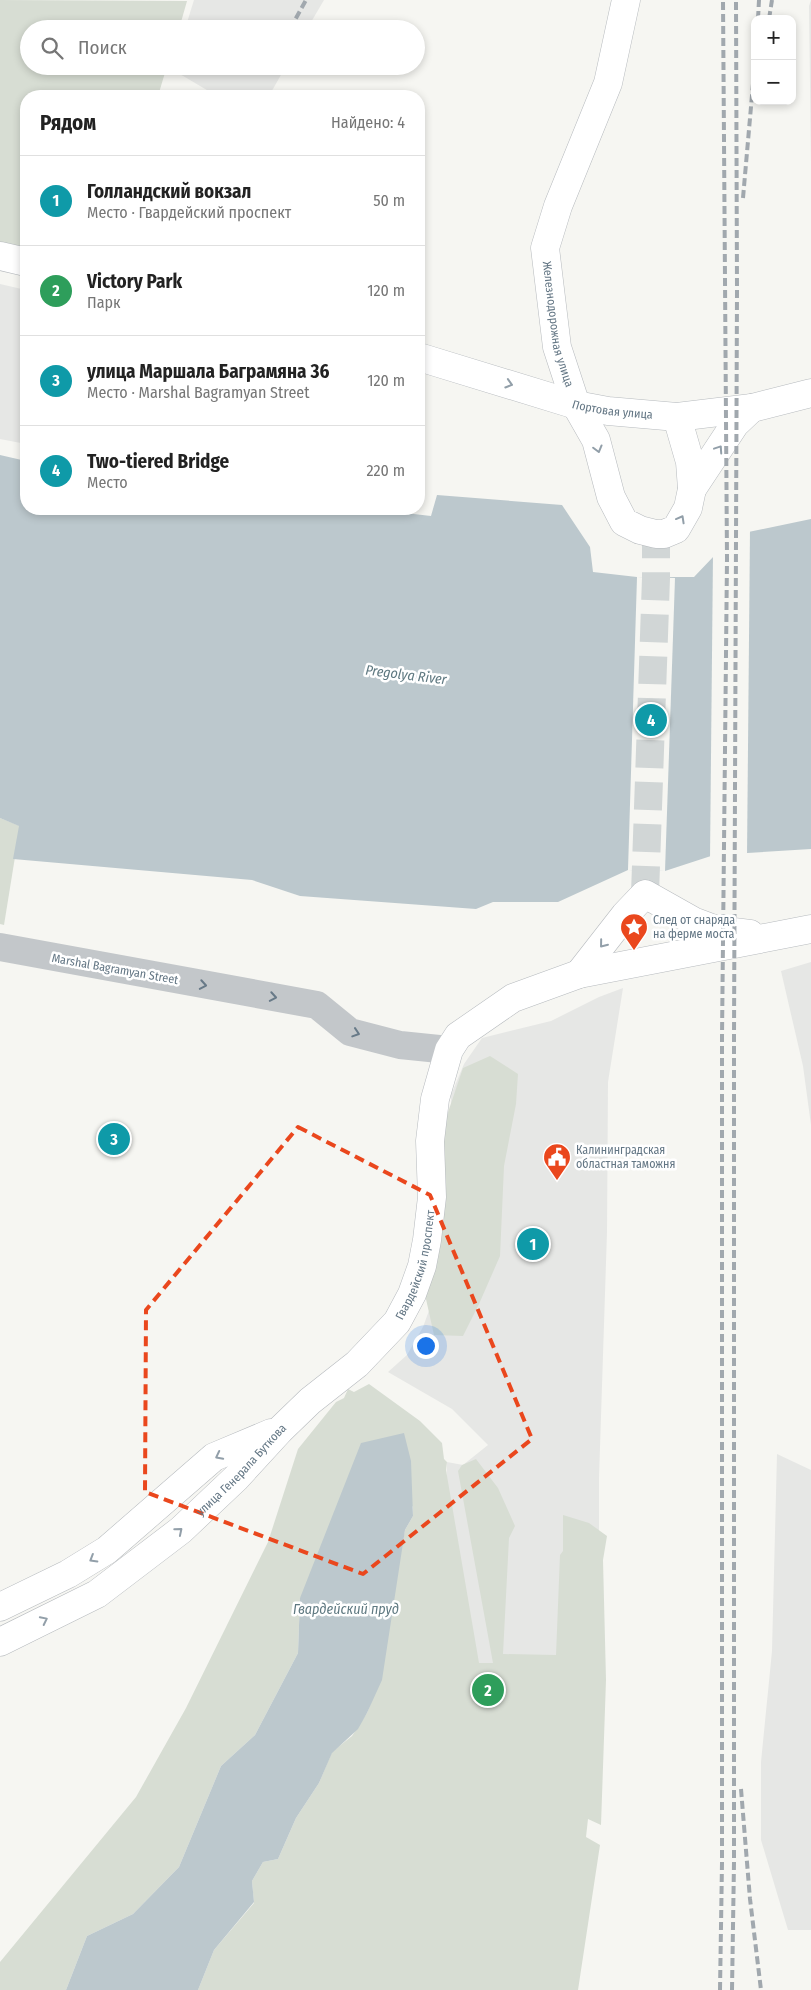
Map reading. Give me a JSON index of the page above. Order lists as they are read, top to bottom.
{
  "streets": {
    "main road": [
      "Железнодорожная улица",
      "Портовая улица",
      "Гвардейский проспект",
      "улица Генерала Буткова"
    ],
    "street": ["Marshal Bagramyan Street"]
  },
  "crossings": [
    ["Железнодорожная улица", "Портовая улица"],
    ["Marshal Bagramyan Street", "Гвардейский проспект"],
    ["Гвардейский проспект", "улица Генерала Буткова"]
  ],
  "one_way": ["Портовая улица", "Marshal Bagramyan Street"],
  "water": ["Pregolya River", "Гвардейский пруд"],
  "places": {
    "place": ["След от снаряда на ферме моста"],
    "public building": ["Калининградская областная таможня"]
  },
  "page": {
    "map_buttons": ["+", "−"],
    "search": "Поиск",
    "heading": ["Рядом", "Найдено: 4"],
    "list": [
      {
        "mark": "1",
        "name": "Голландский вокзал",
        "note": "Место · Гвардейский проспект",
        "value": "50 m"
      },
      {
        "mark": "2",
        "name": "Victory Park",
        "note": "Парк",
        "value": "120 m"
      },
      {
        "mark": "3",
        "name": "улица Маршала Баграмяна 36",
        "note": "Место · Marshal Bagramyan Street",
        "value": "120 m"
      },
      {
        "mark": "4",
        "name": "Two-tiered Bridge",
        "note": "Место",
        "value": "220 m"
      }
    ],
    "pins": [
      "4",
      "3",
      "1",
      "2"
    ]
  }
}
